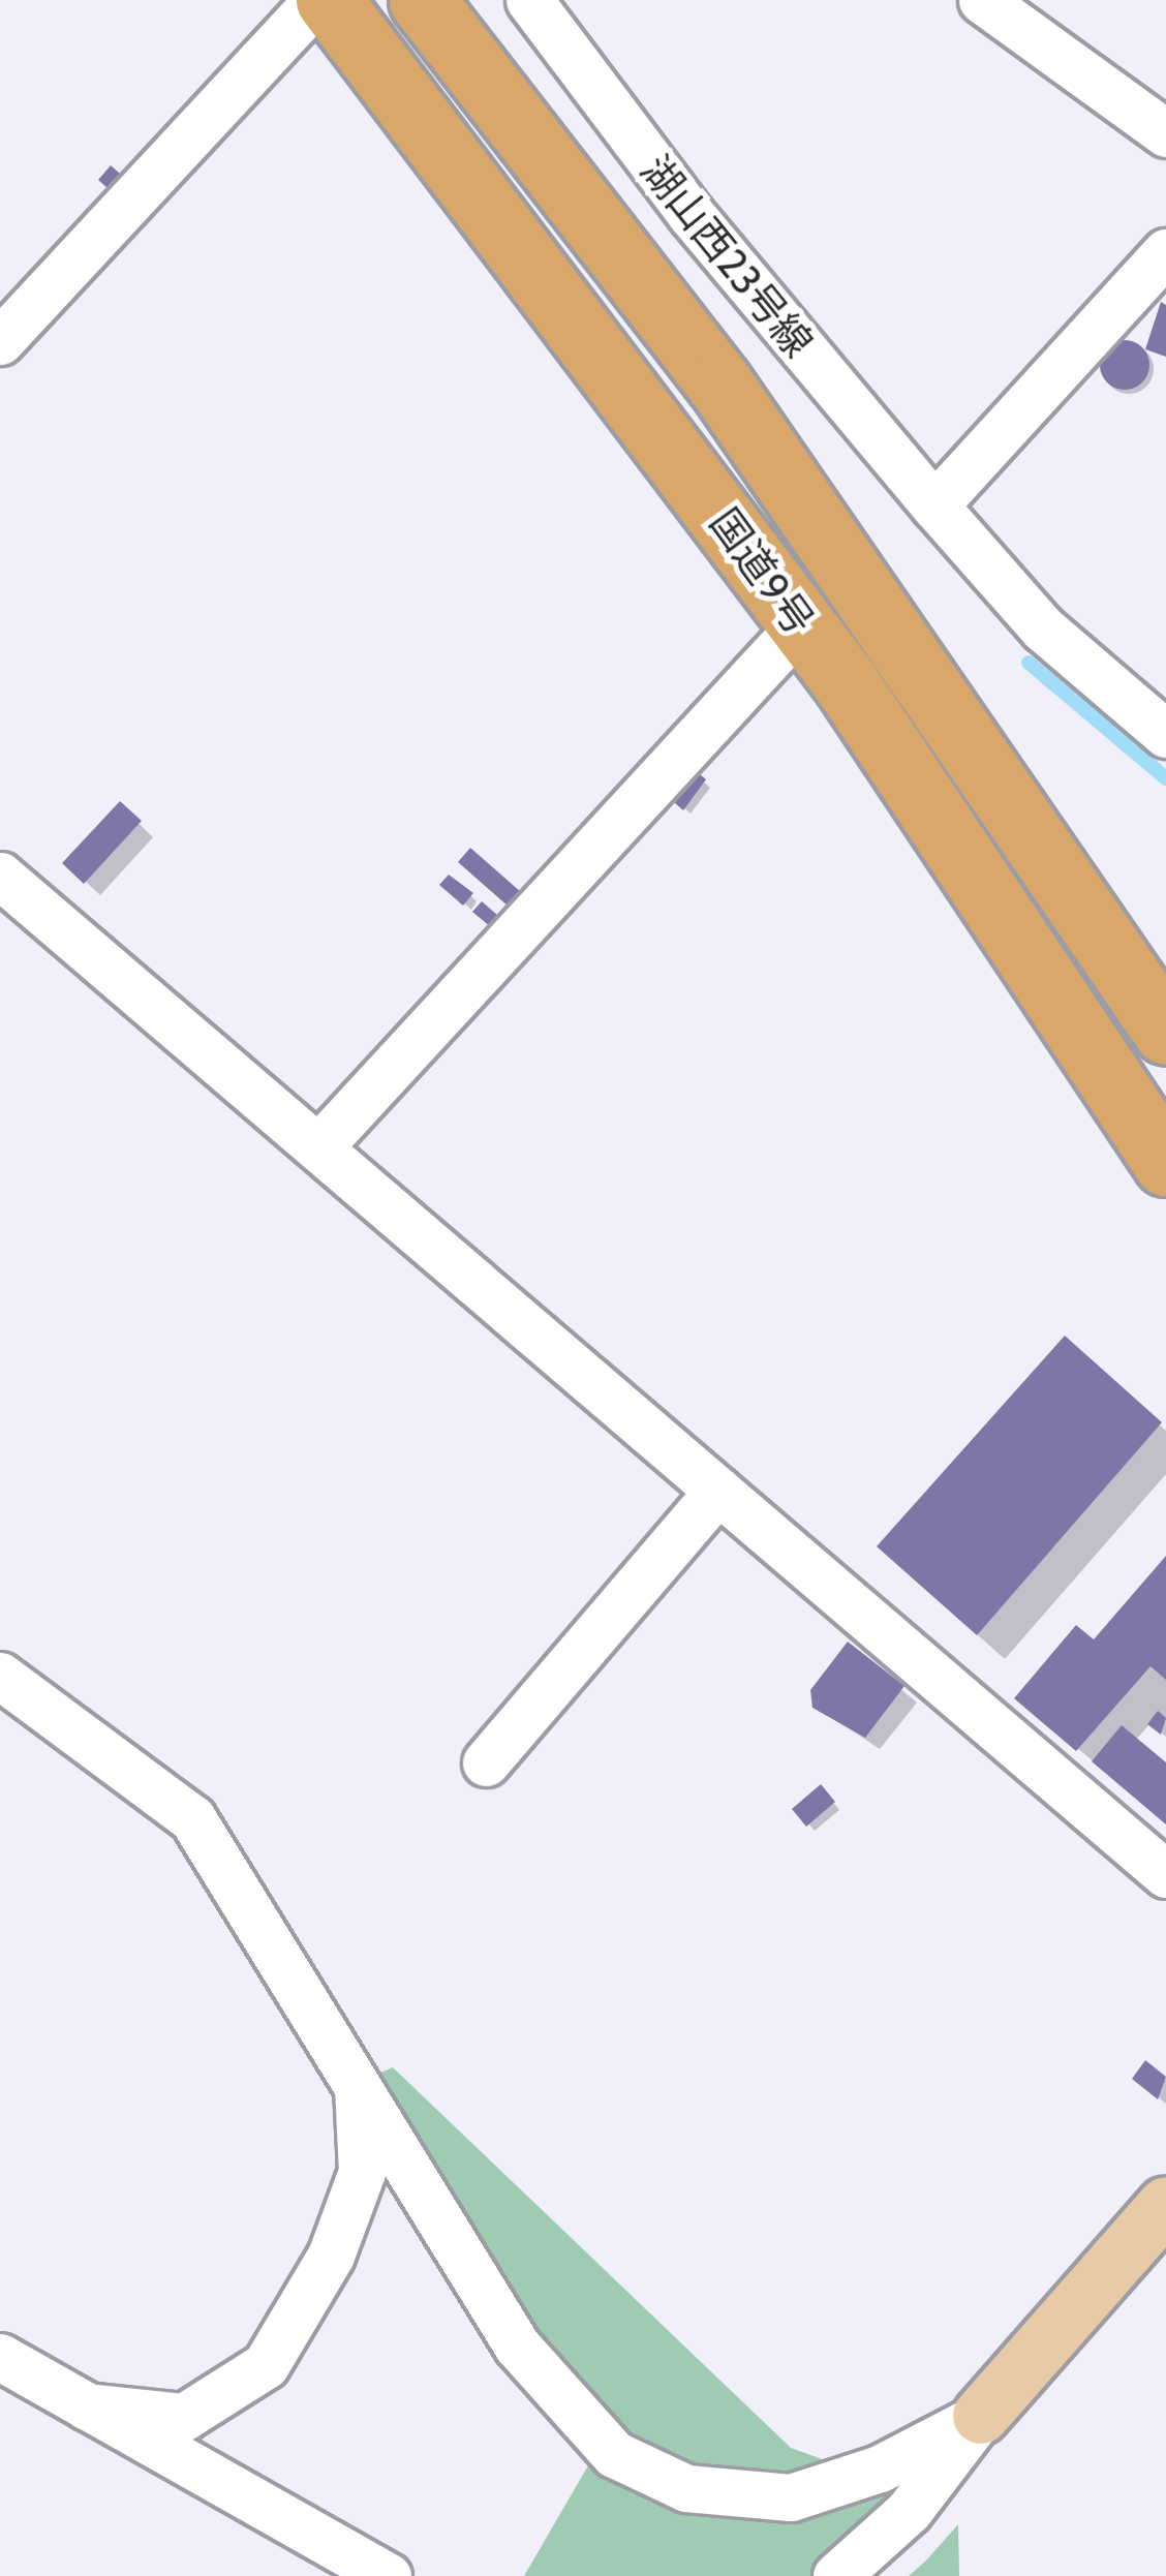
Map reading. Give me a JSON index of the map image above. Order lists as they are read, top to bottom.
{
  "streets": {
    "highway": ["国道9号"],
    "street": ["湖山西23号線"]
  }
}
